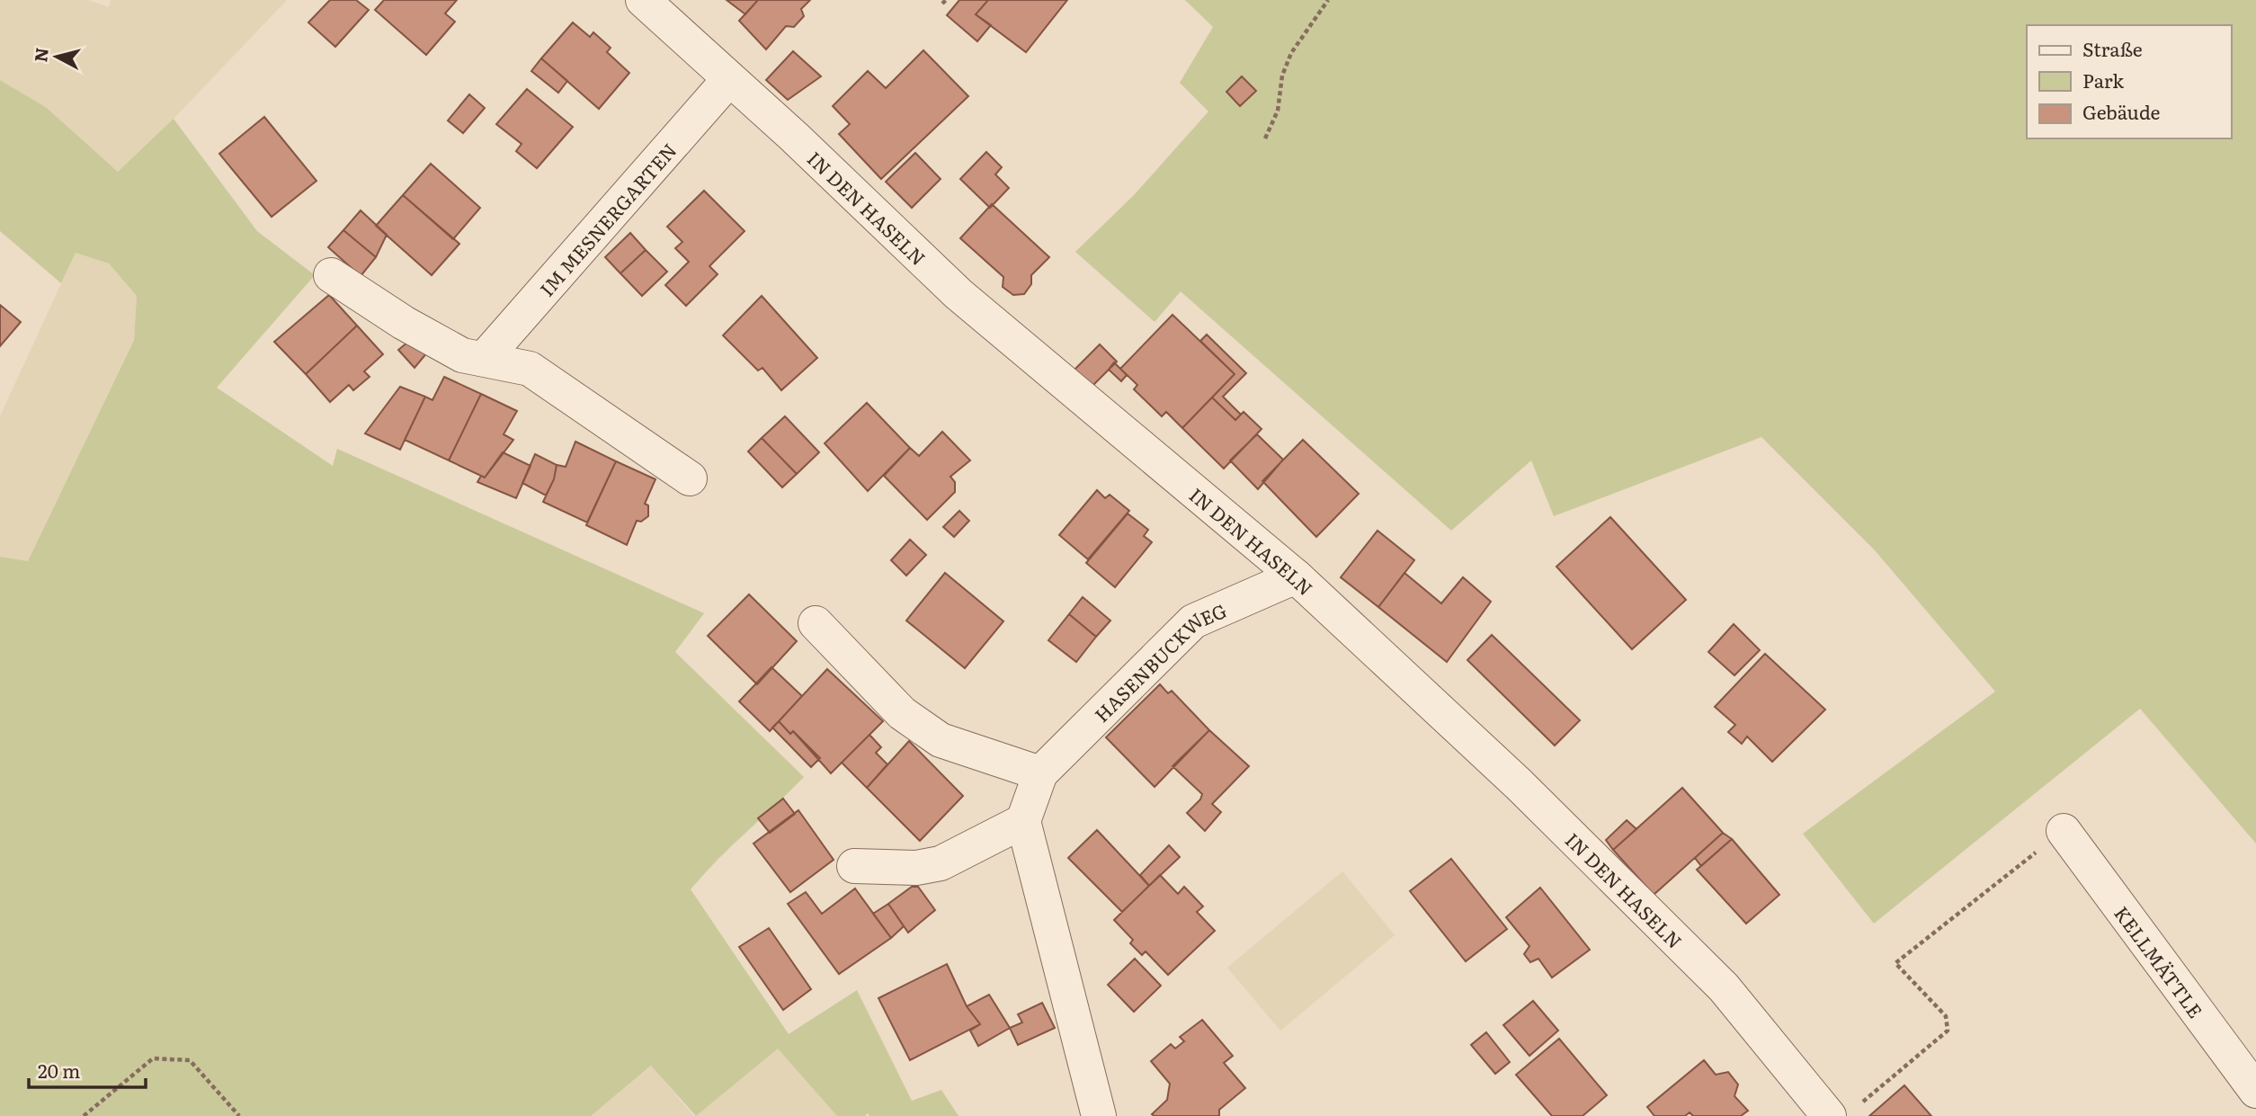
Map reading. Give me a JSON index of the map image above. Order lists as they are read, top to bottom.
{
  "streets": {
    "street": [
      "IN DEN HASELN",
      "IM MESNERGARTEN",
      "HASENBUCKWEG",
      "KELLMÄTTLE"
    ]
  },
  "crossings": [
    ["IN DEN HASELN", "IM MESNERGARTEN"],
    ["IN DEN HASELN", "HASENBUCKWEG"]
  ],
  "legend": ["Straße", "Park", "Gebäude"],
  "scale_bar": "20 m",
  "north": "left"
}
